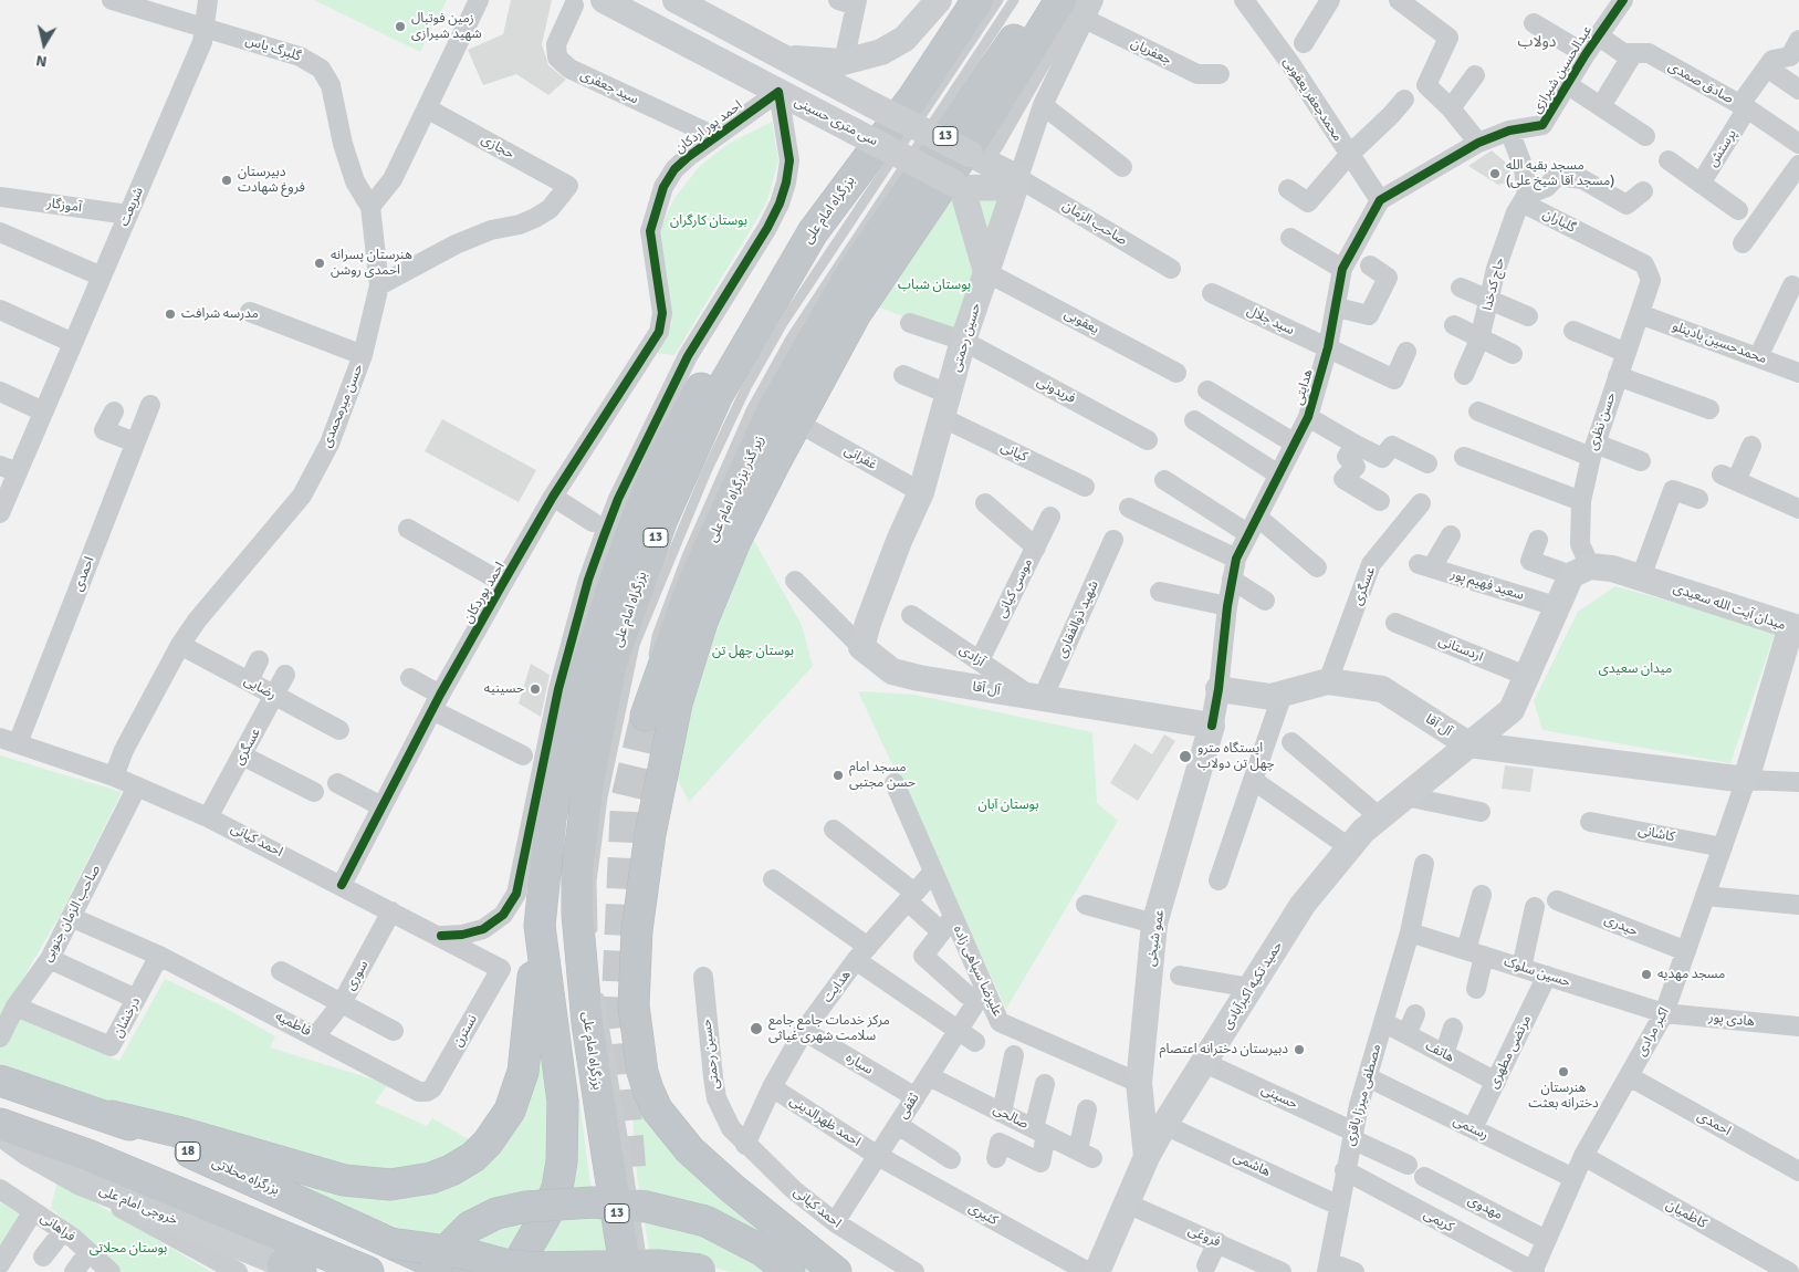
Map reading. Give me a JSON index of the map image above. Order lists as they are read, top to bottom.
{
  "streets": {
    "highway": [
      "13",
      "بزرگراه امام علی",
      "زیر گذر بزرگراه امام علی",
      "18",
      "بزرگراه محلاتی"
    ],
    "main road": [
      "سی متری حسینی",
      "حسین رحمتی",
      "میدان آیت الله سعیدی",
      "آل آقا",
      "عمو شیخی",
      "حمید تکیه اکبرآبادی",
      "خروجی امام علی"
    ],
    "street": [
      "گلبرگ یاس",
      "جعفریان",
      "عبدالحسین شیرازی",
      "صادق صمدی",
      "سید جعفری",
      "محمدجعفر یعقوبی",
      "احمد پور اردکان",
      "حجازی",
      "پرستش",
      "آموزگار",
      "شریعت",
      "گلباران",
      "صاحب الزمان",
      "حاج کدخدا",
      "سید جلال",
      "یعقوبی",
      "محمدحسین بادینلو",
      "هدایتی",
      "فریدونی",
      "حسن میرمحمدی",
      "حسن نظری",
      "کیانی",
      "غفرانی",
      "احمدی",
      "سعید فهیم پور",
      "عسگری",
      "موسی کیانی",
      "احمد پوردکان",
      "شهید ذوالفقاری",
      "اردستانی",
      "آزادی",
      "رضایی",
      "کاشانی",
      "احمد کیانی",
      "صاحب الزمان جنوبی",
      "حیدری",
      "علیرضا سپاهی زاده",
      "حسین سلوک",
      "سوری",
      "هدایت",
      "درخشان",
      "هادی پور",
      "فاطمیه",
      "نسترن",
      "اکبر مرادی",
      "هاتف",
      "مرتضی مطهری",
      "سیاره",
      "مصطفی میرزا باقری",
      "حسینی",
      "ثقفی",
      "صالحی",
      "احمد ظهرالدینی",
      "رستمی",
      "هاشمی",
      "مهدوی",
      "کثیری",
      "کاظمیان",
      "کریمی",
      "فراهانی",
      "فروغی"
    ]
  },
  "crossings": [
    ["گلبرگ یاس", "شریعت"],
    ["گلبرگ یاس", "حسن میرمحمدی"],
    ["جعفریان", "حسین رحمتی"],
    ["عبدالحسین شیرازی", "صادق صمدی"],
    ["صادق صمدی", "پرستش"],
    ["سید جعفری", "احمد پور اردکان"],
    ["محمدجعفر یعقوبی", "هدایتی"],
    ["سی متری حسینی", "احمد پور اردکان"],
    ["سی متری حسینی", "صاحب الزمان"],
    ["سی متری حسینی", "حسین رحمتی"],
    ["احمد پور اردکان", "احمد پوردکان"],
    ["حجازی", "حسن میرمحمدی"],
    ["آموزگار", "شریعت"],
    ["گلباران", "حاج کدخدا"],
    ["گلباران", "حسن نظری"],
    ["صاحب الزمان", "حسین رحمتی"],
    ["سید جلال", "هدایتی"],
    ["یعقوبی", "حسین رحمتی"],
    ["حسین رحمتی", "فریدونی"],
    ["حسین رحمتی", "کیانی"],
    ["حسین رحمتی", "غفرانی"],
    ["حسین رحمتی", "آل آقا"],
    ["حسین رحمتی", "احمد کیانی"],
    ["محمدحسین بادینلو", "حسن نظری"],
    ["هدایتی", "آل آقا"],
    ["حسن میرمحمدی", "رضایی"],
    ["حسن میرمحمدی", "احمد کیانی"],
    ["حسن نظری", "میدان آیت الله سعیدی"],
    ["احمدی", "احمد کیانی"],
    ["احمدی", "اکبر مرادی"],
    ["عسگری", "رضایی"],
    ["عسگری", "آل آقا"],
    ["عسگری", "احمد کیانی"],
    ["موسی کیانی", "آزادی"],
    ["احمد پوردکان", "احمد کیانی"],
    ["میدان آیت الله سعیدی", "اکبر مرادی"],
    ["شهید ذوالفقاری", "آزادی"],
    ["شهید ذوالفقاری", "آل آقا"],
    ["آزادی", "آل آقا"],
    ["آل آقا", "عمو شیخی"],
    ["آل آقا", "حمید تکیه اکبرآبادی"],
    ["کاشانی", "اکبر مرادی"],
    ["احمد کیانی", "صاحب الزمان جنوبی"],
    ["احمد کیانی", "سوری"],
    ["احمد کیانی", "هدایت"],
    ["احمد کیانی", "نسترن"],
    ["احمد کیانی", "ثقفی"],
    ["صاحب الزمان جنوبی", "درخشان"],
    ["صاحب الزمان جنوبی", "فاطمیه"],
    ["حیدری", "اکبر مرادی"],
    ["عمو شیخی", "علیرضا سپاهی زاده"],
    ["عمو شیخی", "حمید تکیه اکبرآبادی"],
    ["علیرضا سپاهی زاده", "هدایت"],
    ["علیرضا سپاهی زاده", "ثقفی"],
    ["حسین سلوک", "هادی پور"],
    ["حسین سلوک", "اکبر مرادی"],
    ["حسین سلوک", "مرتضی مطهری"],
    ["حسین سلوک", "مصطفی میرزا باقری"],
    ["سوری", "فاطمیه"],
    ["حمید تکیه اکبرآبادی", "حسینی"],
    ["حمید تکیه اکبرآبادی", "هاشمی"],
    ["حمید تکیه اکبرآبادی", "فروغی"],
    ["هدایت", "سیاره"],
    ["هدایت", "احمد ظهرالدینی"],
    ["درخشان", "فاطمیه"],
    ["هادی پور", "اکبر مرادی"],
    ["فاطمیه", "نسترن"],
    ["اکبر مرادی", "رستمی"],
    ["اکبر مرادی", "مهدوی"],
    ["اکبر مرادی", "کاظمیان"],
    ["اکبر مرادی", "کریمی"],
    ["هاتف", "مرتضی مطهری"],
    ["هاتف", "مصطفی میرزا باقری"],
    ["مرتضی مطهری", "رستمی"],
    ["سیاره", "ثقفی"],
    ["مصطفی میرزا باقری", "حسینی"],
    ["مصطفی میرزا باقری", "رستمی"],
    ["مصطفی میرزا باقری", "هاشمی"],
    ["مصطفی میرزا باقری", "کریمی"],
    ["ثقفی", "صالحی"],
    ["ثقفی", "احمد ظهرالدینی"],
    ["ثقفی", "کثیری"],
    ["احمد ظهرالدینی", "کثیری"]
  ],
  "districts": ["دولاب"],
  "parks": [
    "بوستان کارگران",
    "بوستان شباب",
    "بوستان چهل تن",
    "میدان سعیدی",
    "بوستان آبان",
    "بوستان محلاتی"
  ],
  "places": [
    "زمین فوتبال شهید شیرازی",
    "مسجد بقیه الله (مسجد آقا شیخ علی)",
    "دبیرستان فروغ شهادت",
    "هنرستان پسرانه احمدی روشن",
    "مدرسه شرافت",
    "حسینیه",
    "ایستگاه مترو چهل تن دولاب",
    "مسجد امام حسن مجتبی",
    "مسجد مهدیه",
    "مرکز خدمات جامع جامع سلامت شهری غیاثی",
    "دبیرستان دخترانه اعتصام",
    "هنرستان دخترانه بعثت"
  ],
  "north": "bottom"
}
